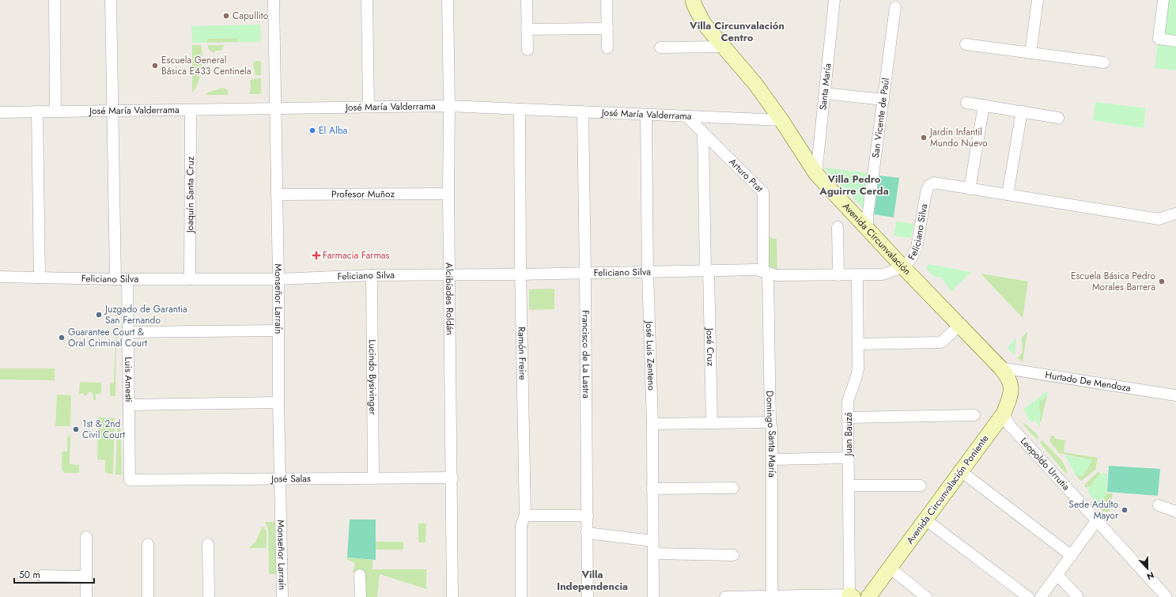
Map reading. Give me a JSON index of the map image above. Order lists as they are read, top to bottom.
{
  "streets": {
    "street": [
      "Santa María",
      "José María Valderrama",
      "San Vicente de Paúl",
      "Arturo Prat",
      "Joaquín Santa Cruz",
      "Profesor Muñoz",
      "Feliciano Silva",
      "Avenida Circunvalación",
      "Alcibíades Roldán",
      "Monseñor Larraín",
      "José Cruz",
      "Ramón Freire",
      "Francisco de La Lastra",
      "José Luis Zenteno",
      "Lucindo Bysivinger",
      "Luis Amesti",
      "Hurtado De Mendoza",
      "Domingo Santa María",
      "Juan Bauzá",
      "Leopoldo Urrutia",
      "José Salas",
      "Avenida Circunvalación Poniente"
    ]
  },
  "crossings": [
    ["Santa María", "Avenida Circunvalación"],
    ["José María Valderrama", "Arturo Prat"],
    ["José María Valderrama", "Joaquín Santa Cruz"],
    ["José María Valderrama", "Avenida Circunvalación"],
    ["José María Valderrama", "Alcibíades Roldán"],
    ["José María Valderrama", "Monseñor Larraín"],
    ["José María Valderrama", "Ramón Freire"],
    ["José María Valderrama", "Francisco de La Lastra"],
    ["José María Valderrama", "José Luis Zenteno"],
    ["San Vicente de Paúl", "Avenida Circunvalación"],
    ["Arturo Prat", "Feliciano Silva"],
    ["Arturo Prat", "José Cruz"],
    ["Arturo Prat", "Domingo Santa María"],
    ["Joaquín Santa Cruz", "Feliciano Silva"],
    ["Profesor Muñoz", "Alcibíades Roldán"],
    ["Profesor Muñoz", "Monseñor Larraín"],
    ["Feliciano Silva", "Avenida Circunvalación"],
    ["Feliciano Silva", "Alcibíades Roldán"],
    ["Feliciano Silva", "Monseñor Larraín"],
    ["Feliciano Silva", "José Cruz"],
    ["Feliciano Silva", "Ramón Freire"],
    ["Feliciano Silva", "Francisco de La Lastra"],
    ["Feliciano Silva", "José Luis Zenteno"],
    ["Feliciano Silva", "Lucindo Bysivinger"],
    ["Feliciano Silva", "Luis Amesti"],
    ["Feliciano Silva", "Domingo Santa María"],
    ["Feliciano Silva", "Juan Bauzá"],
    ["Avenida Circunvalación", "Hurtado De Mendoza"],
    ["Avenida Circunvalación", "Avenida Circunvalación Poniente"],
    ["Alcibíades Roldán", "José Salas"],
    ["Monseñor Larraín", "José Salas"],
    ["Lucindo Bysivinger", "José Salas"],
    ["Luis Amesti", "José Salas"],
    ["Hurtado De Mendoza", "Avenida Circunvalación Poniente"],
    ["Leopoldo Urrutia", "Avenida Circunvalación Poniente"]
  ],
  "districts": ["Villa Circunvalación Centro", "Villa Pedro Aguirre Cerda", "Villa Independencia"],
  "places": {
    "other": [
      "Capullito",
      "Escuela General Básica E433 Centinela",
      "El Alba",
      "Jardín Infantil Mundo Nuevo",
      "Escuela Básica Pedro Morales Barrera",
      "Juzgado de Garantia San Fernando",
      "Guarantee Court & Oral Criminal Court",
      "1st & 2nd Civil Court",
      "Sede Adulto Mayor"
    ],
    "health": ["Farmacia Farmas"]
  },
  "scale_bar": "50 m",
  "north": "bottom"
}
